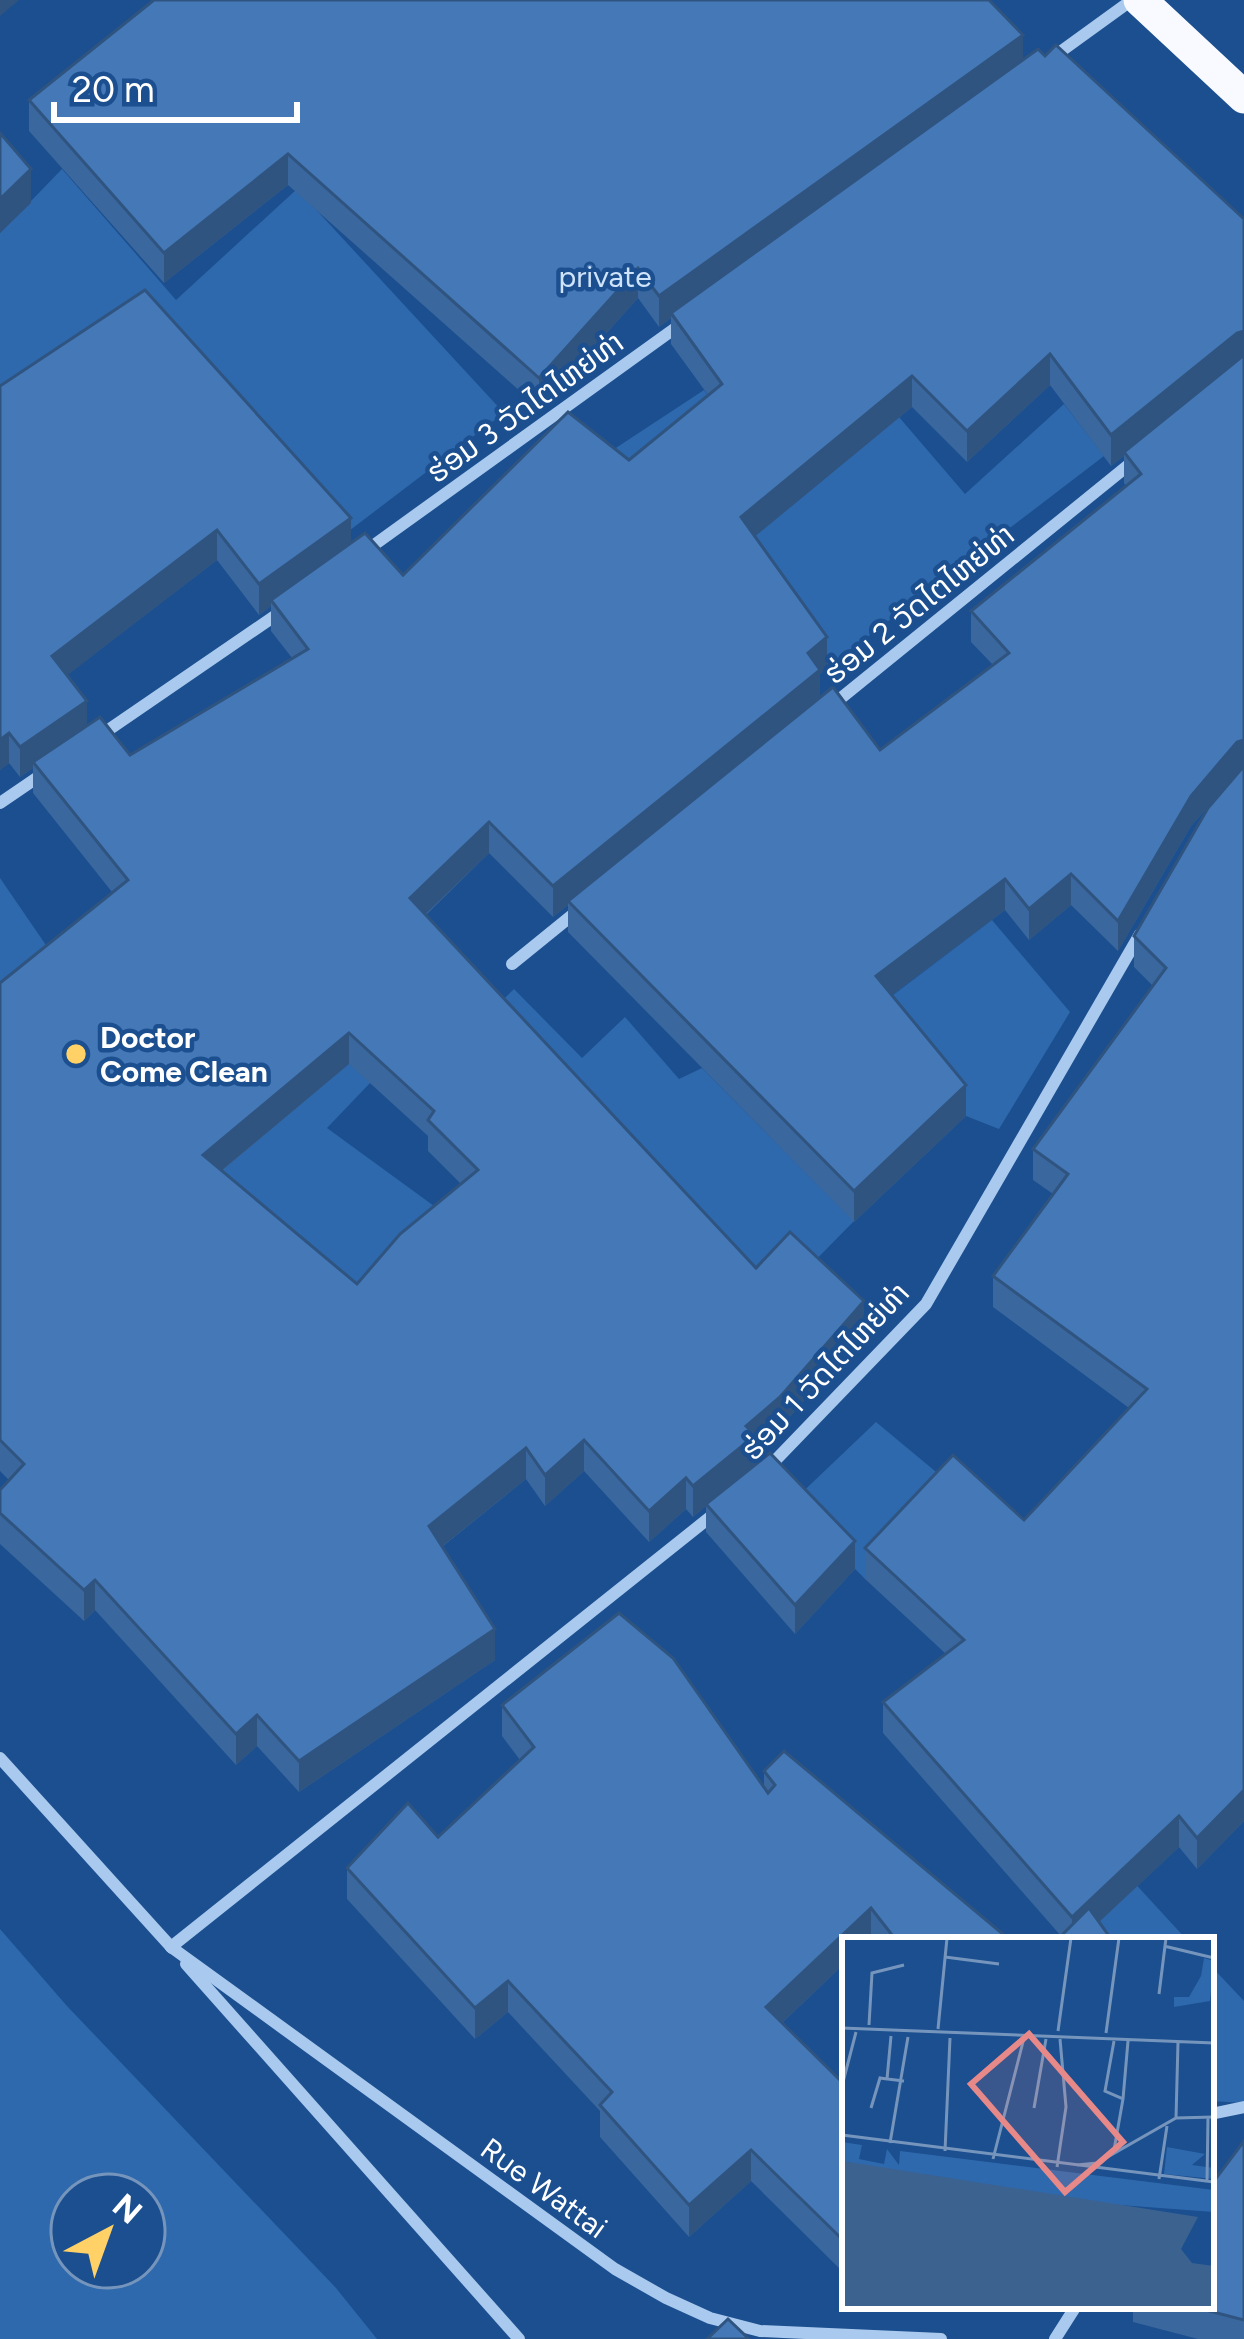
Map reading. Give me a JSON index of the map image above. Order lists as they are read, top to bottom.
{
  "streets": {
    "street": [
      "ຮ່ອມ 3 ວັດໄຕໄຫຍ່ທ່າ",
      "ຮ່ອມ 2 ວັດໄຕໄຫຍ່ທ່າ",
      "ຮ່ອມ 1 ວັດໄຕໄຫຍ່ທ່າ",
      "Rue Wattai"
    ]
  },
  "parks": ["private"],
  "places": ["Doctor Come Clean"],
  "scale_bar": "20 m",
  "north": "top right"
}
